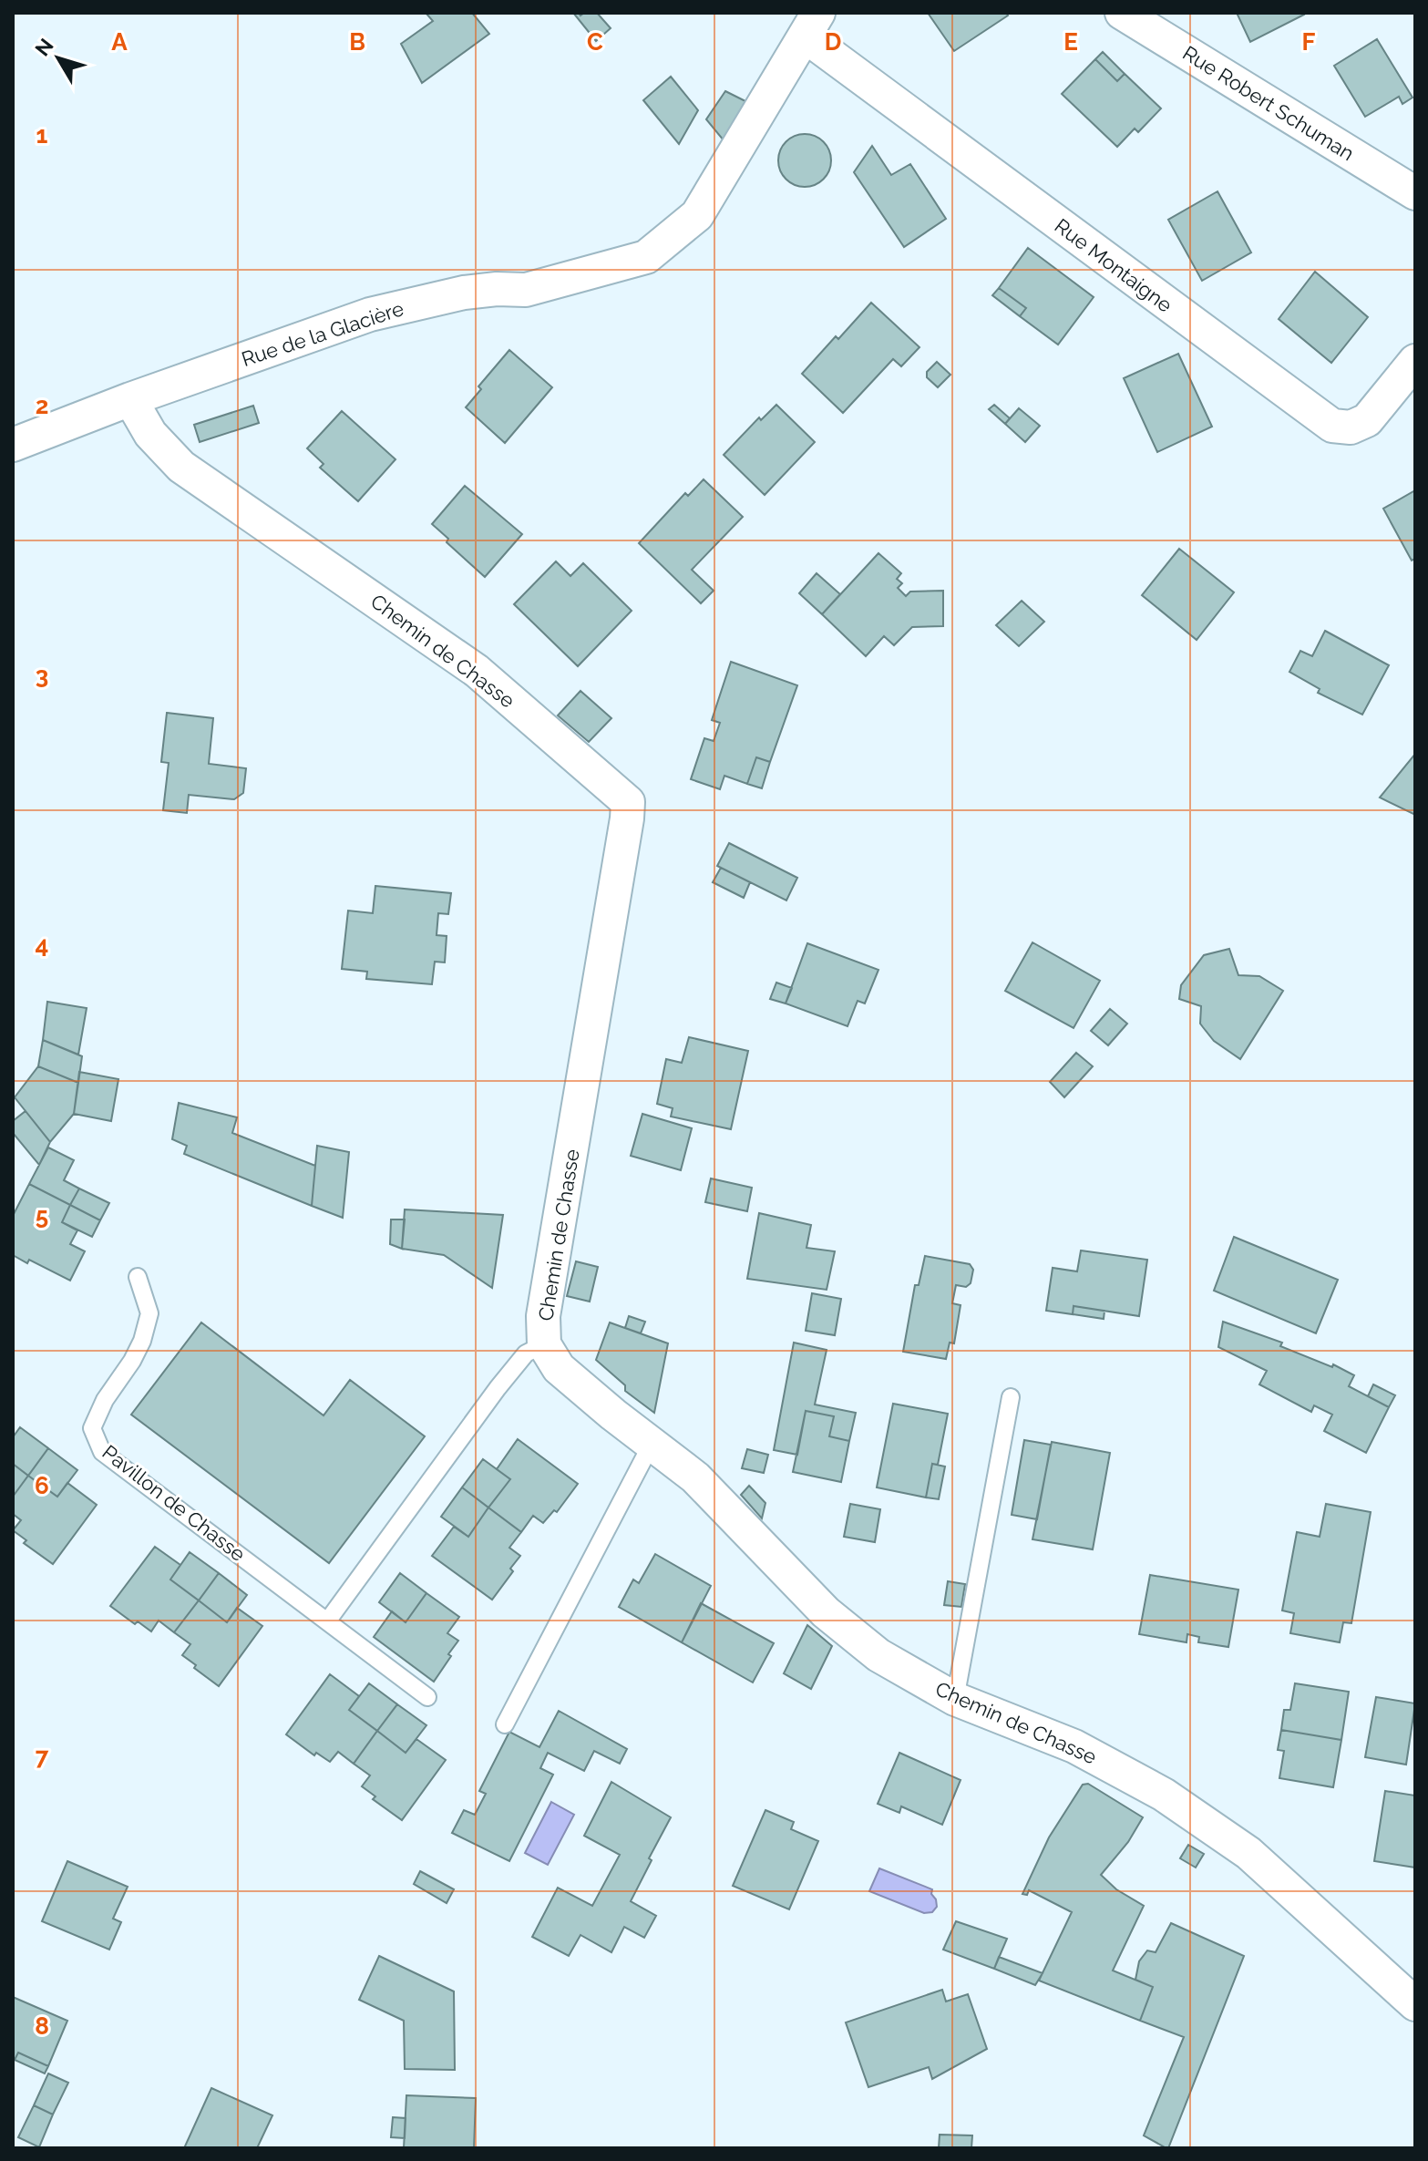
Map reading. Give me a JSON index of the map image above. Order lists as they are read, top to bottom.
{
  "streets": {
    "street": [
      "Rue Robert Schuman",
      "Rue Montaigne",
      "Rue de la Glacière",
      "Chemin de Chasse"
    ],
    "lane": ["Pavillon de Chasse"]
  },
  "crossings": [
    ["Rue Montaigne", "Rue de la Glacière"],
    ["Rue de la Glacière", "Chemin de Chasse"]
  ],
  "north": "top left",
  "grid": {
    "columns": [
      "A",
      "B",
      "C",
      "D",
      "E",
      "F"
    ],
    "rows": [
      "1",
      "2",
      "3",
      "4",
      "5",
      "6",
      "7",
      "8"
    ]
  }
}
